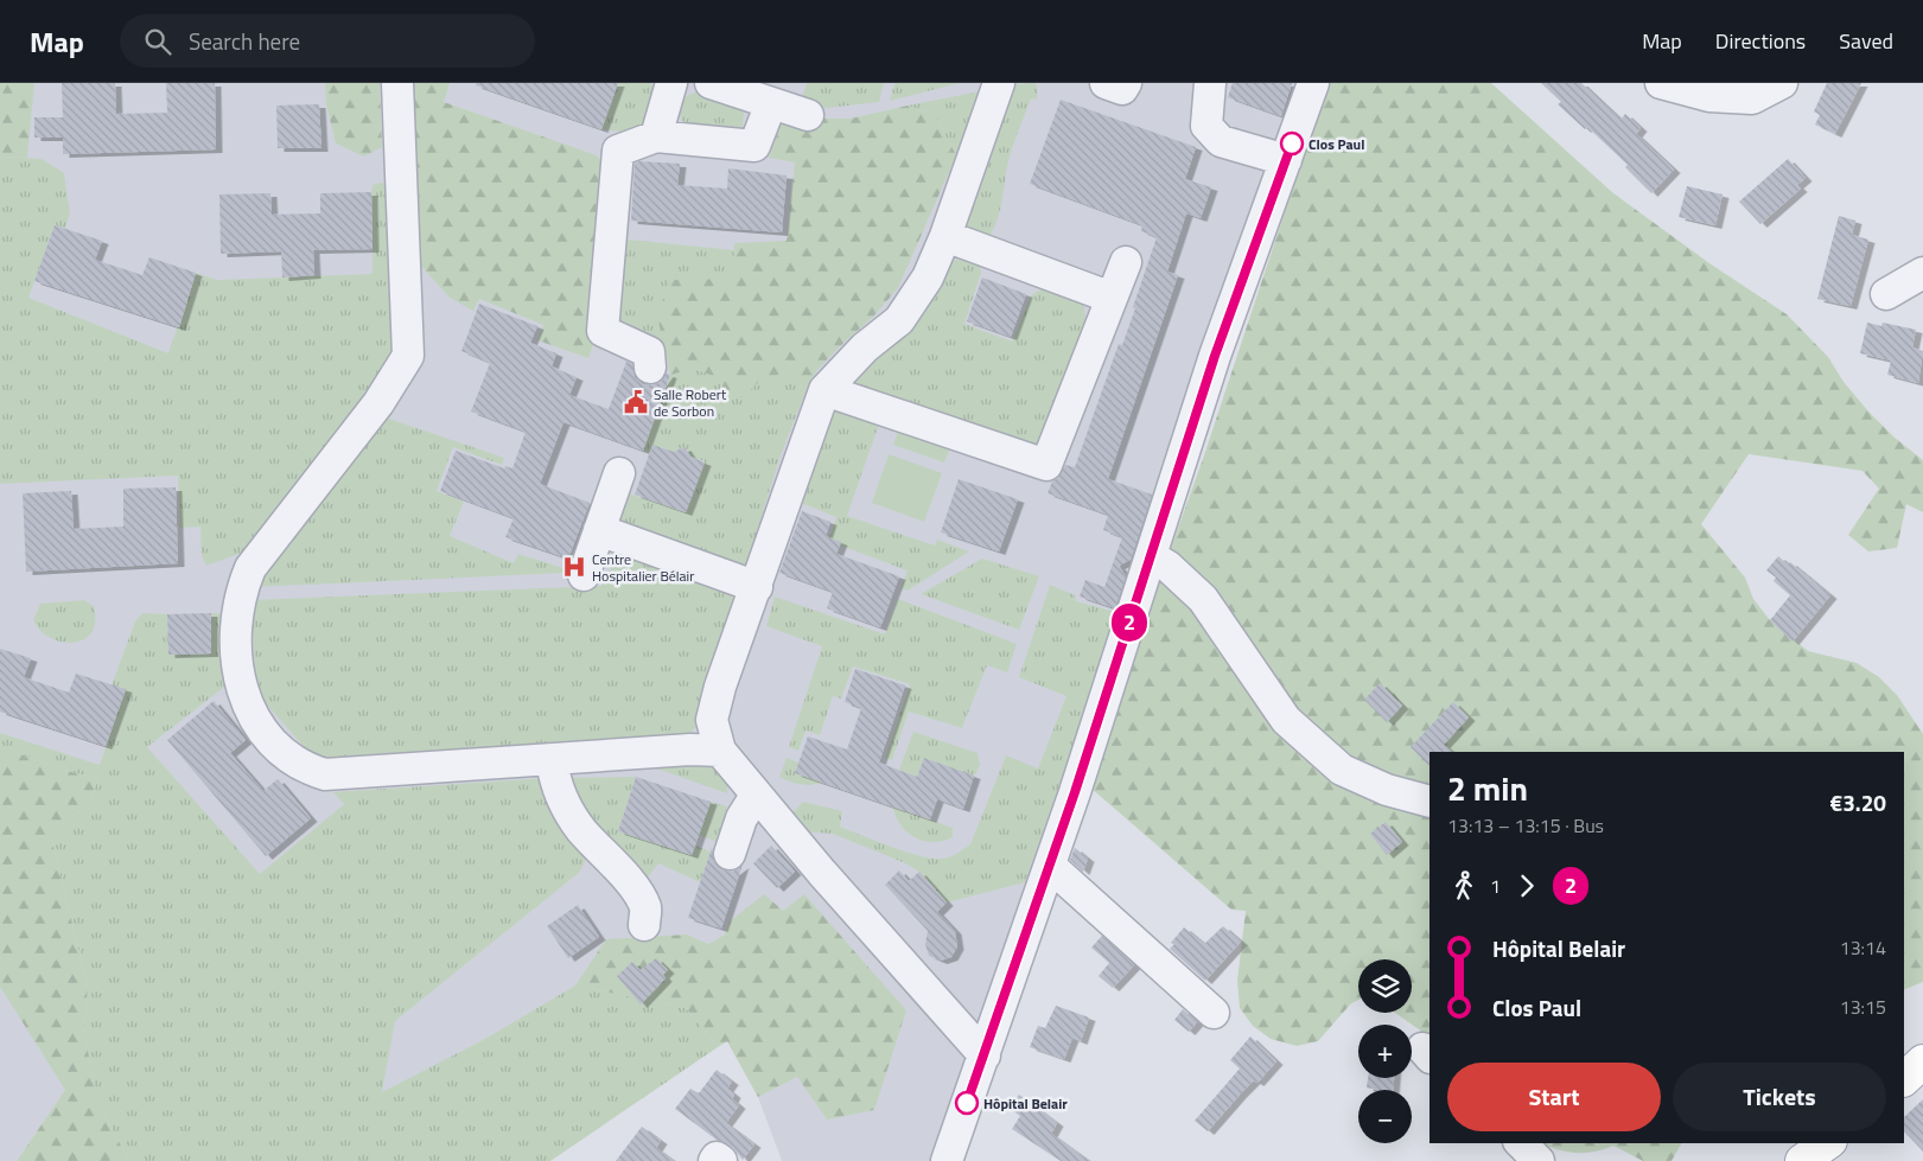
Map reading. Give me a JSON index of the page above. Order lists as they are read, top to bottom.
{
  "places": {
    "other": ["Clos Paul", "Hôpital Belair"],
    "public building": ["Salle Robert de Sorbon"],
    "hospital": ["Centre Hospitalier Bélair"]
  },
  "lines": ["bus line 2"],
  "page": {
    "header": "Map",
    "search": "Search here",
    "nav": ["Map", "Directions", "Saved"],
    "on_map": "2",
    "heading": ["2 min", "13:13 – 13:15 · Bus", "€3.20"],
    "legs": ["1", "2"],
    "list": [
      {
        "name": "Hôpital Belair",
        "value": "13:14"
      },
      {
        "name": "Clos Paul",
        "value": "13:15"
      }
    ],
    "map_buttons": ["+", "−"],
    "buttons": ["Start", "Tickets"]
  }
}
